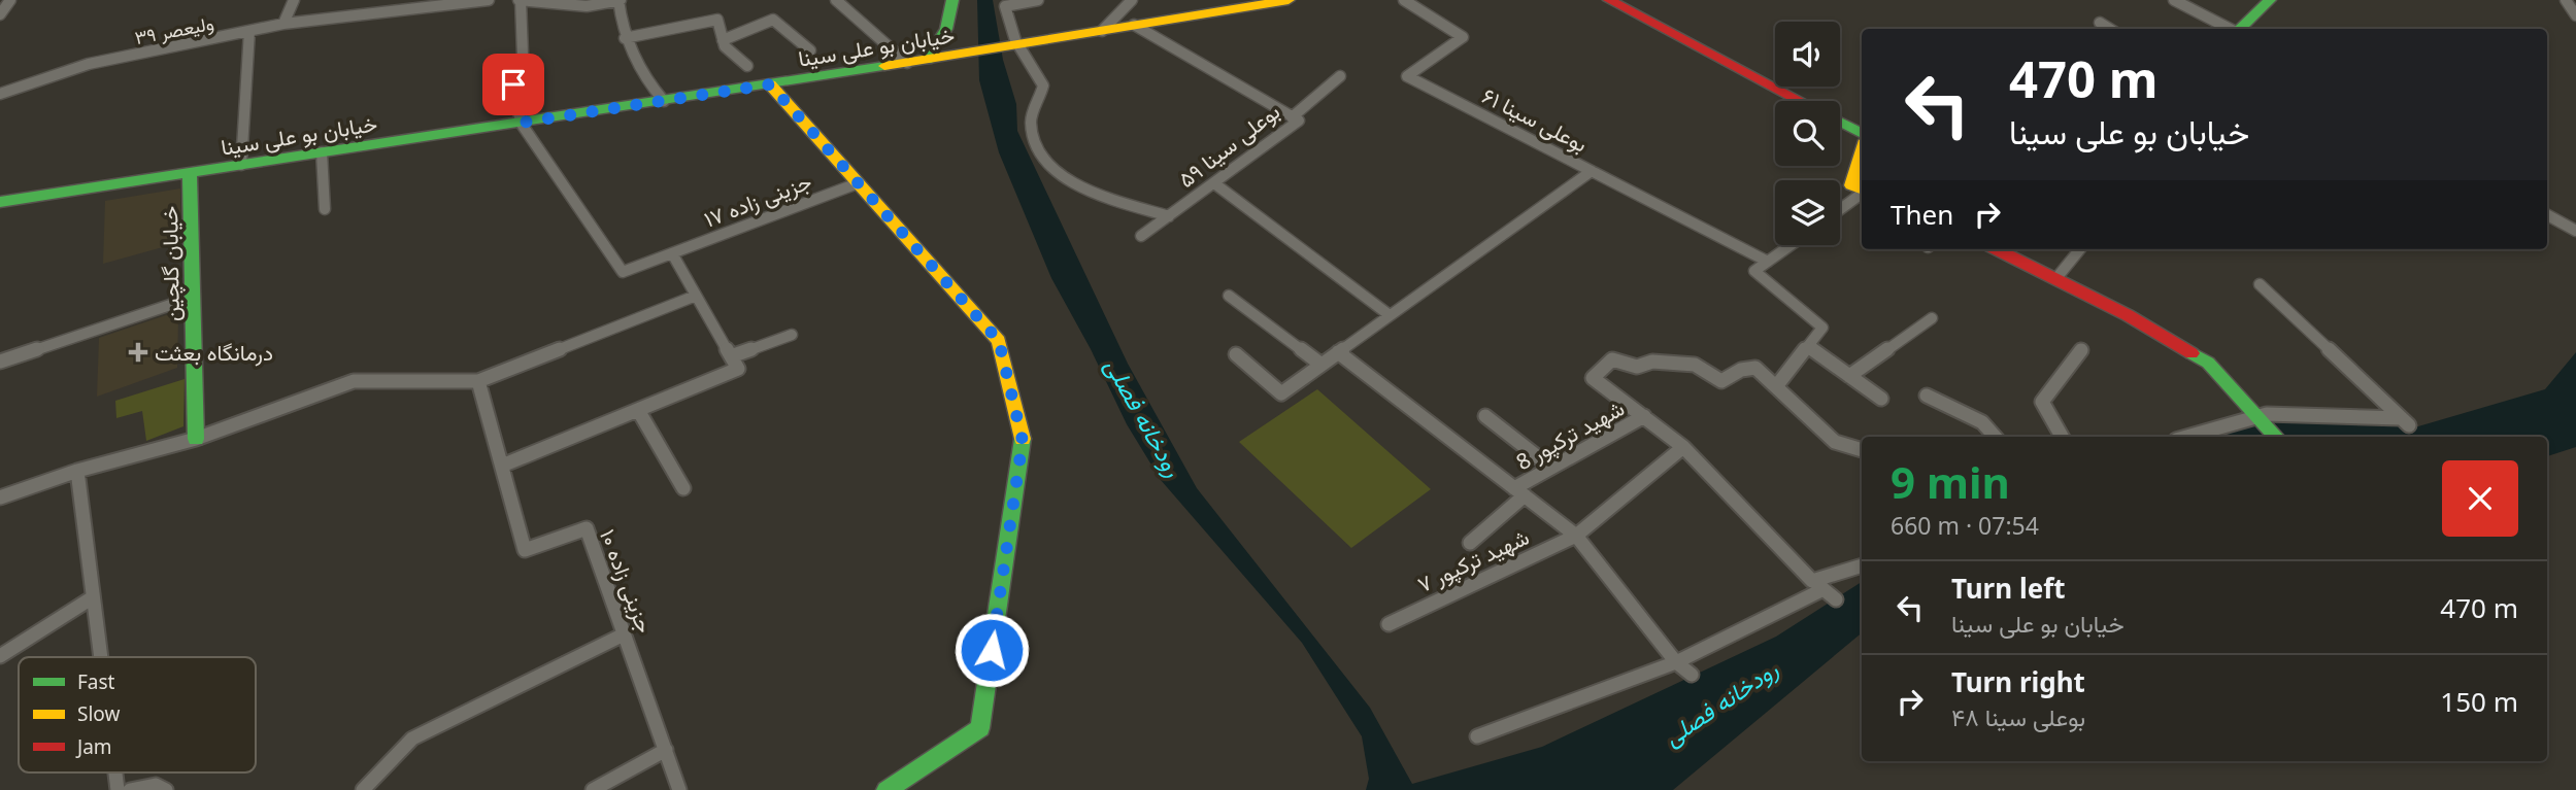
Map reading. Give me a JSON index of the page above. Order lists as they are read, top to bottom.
{
  "streets": {
    "street": [
      "ولیعصر ۳۹",
      "خیابان بو علی سینا",
      "بوعلی سینا ۶۱",
      "بوعلی سینا ۵۹",
      "جزینی زاده ۱۷",
      "خیابان گلچین",
      "شهید ترکپور 8",
      "شهید ترکپور ۷",
      "جزینی زاده ۱۰"
    ]
  },
  "crossings": [
    ["خیابان بو علی سینا", "بوعلی سینا ۵۹"],
    ["خیابان بو علی سینا", "جزینی زاده ۱۷"],
    ["خیابان بو علی سینا", "خیابان گلچین"]
  ],
  "water": ["رودخانه فصلی"],
  "places": {
    "health": ["درمانگاه بعثت"]
  },
  "legend": ["Fast", "Slow", "Jam"],
  "page": {
    "turn": ["470 m", "خیابان بو علی سینا"],
    "then": "Then",
    "heading": ["9 min", "660 m · 07:54"],
    "list": [
      {
        "name": "Turn left",
        "note": "خیابان بو علی سینا",
        "value": "470 m"
      },
      {
        "name": "Turn right",
        "note": "بوعلی سینا ۴۸",
        "value": "150 m"
      }
    ]
  }
}
